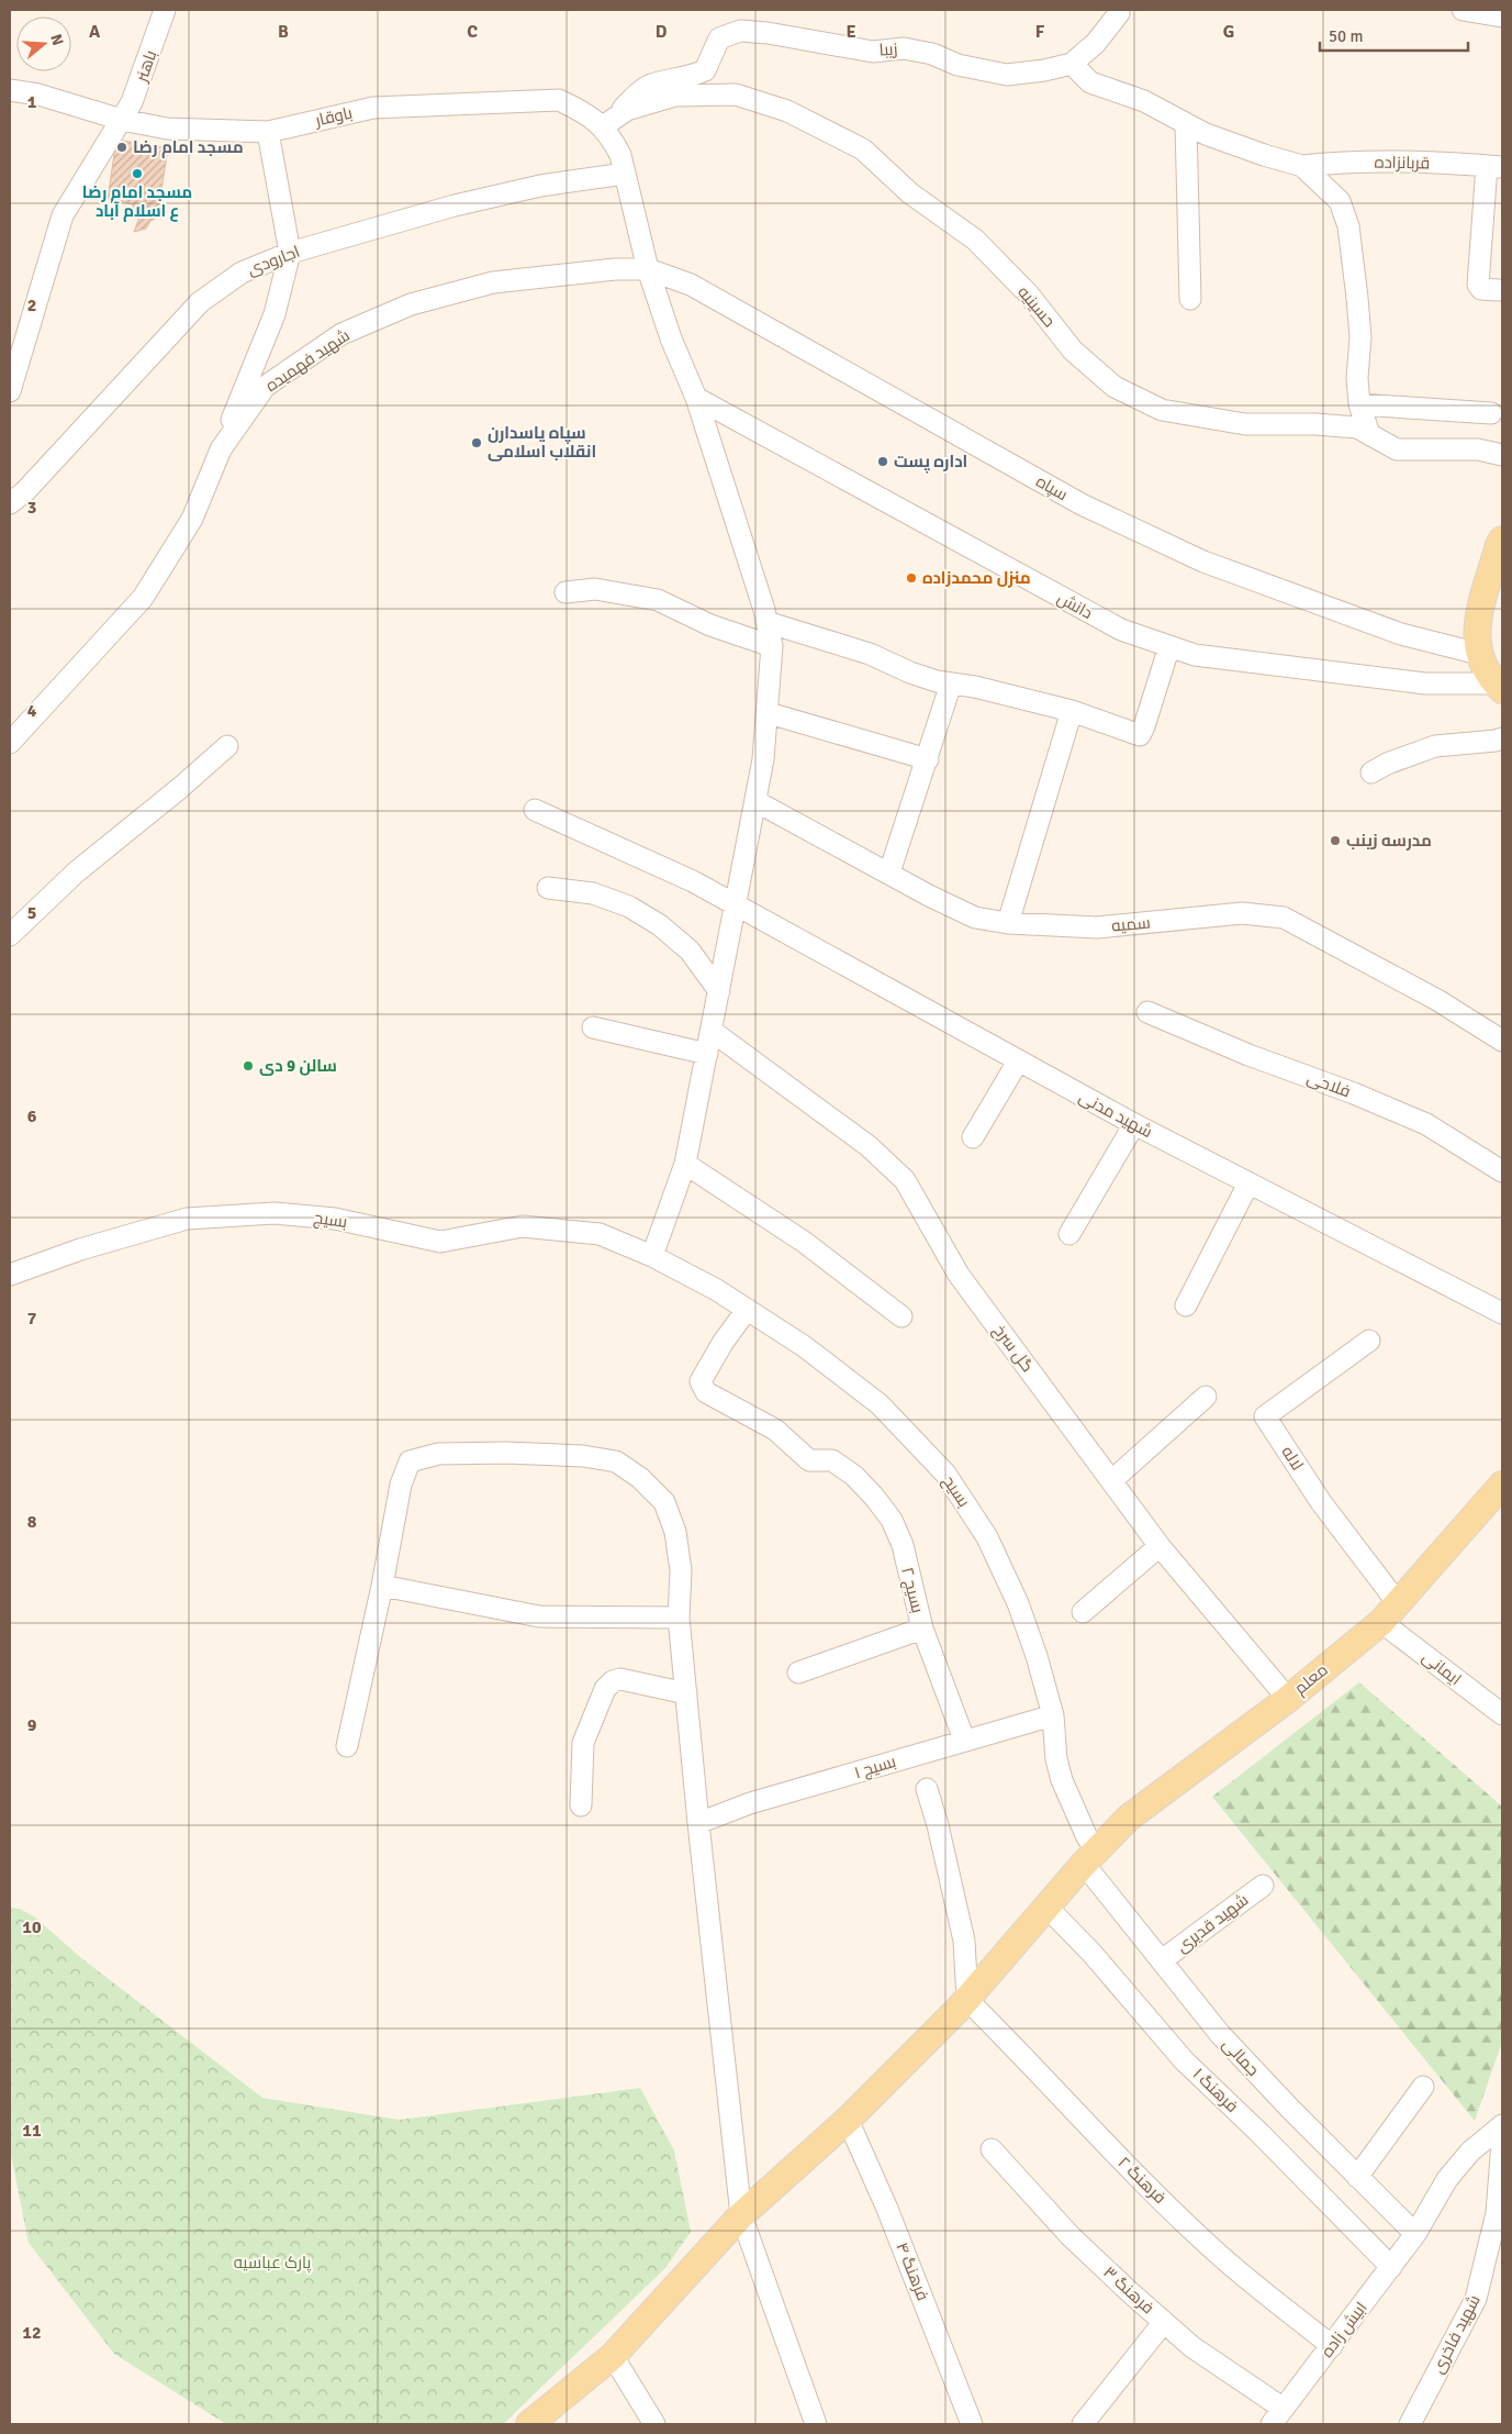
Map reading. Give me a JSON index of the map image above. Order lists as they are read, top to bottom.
{
  "streets": {
    "main road": ["معلم"],
    "street": [
      "زیبا",
      "باهنر",
      "باوقار",
      "قربانزاده",
      "اجارودی",
      "حسینیه",
      "شهید فهمیده",
      "سپاه",
      "دانش",
      "سمیه",
      "فلاحی",
      "شهید مدنی",
      "بسیج",
      "گل سرخ",
      "لاله",
      "بسیح",
      "بسیج ۲",
      "ایمانی",
      "بسیج ۱",
      "شهید قدیری",
      "جمالی",
      "فرهنگ ۱",
      "فرهنگ ۲",
      "فرهنگ ۴",
      "فرهنگ ۳",
      "ابیش زاده",
      "شهید فاخری"
    ]
  },
  "crossings": [
    ["زیبا", "باوقار"],
    ["زیبا", "حسینیه"],
    ["باهنر", "باوقار"],
    ["باوقار", "اجارودی"],
    ["باوقار", "حسینیه"],
    ["باوقار", "شهید فهمیده"],
    ["باوقار", "سپاه"],
    ["باوقار", "دانش"],
    ["باوقار", "سمیه"],
    ["باوقار", "شهید مدنی"],
    ["باوقار", "بسیج"],
    ["باوقار", "گل سرخ"],
    ["باوقار", "بسیح"],
    ["شهید فهمیده", "سپاه"],
    ["بسیج", "بسیح"],
    ["گل سرخ", "معلم"],
    ["لاله", "ایمانی"],
    ["لاله", "معلم"],
    ["بسیح", "بسیج ۲"],
    ["بسیح", "معلم"],
    ["بسیح", "بسیج ۱"],
    ["بسیح", "جمالی"],
    ["بسیج ۲", "بسیج ۱"],
    ["ایمانی", "معلم"],
    ["معلم", "جمالی"],
    ["معلم", "فرهنگ ۱"],
    ["معلم", "فرهنگ ۲"],
    ["معلم", "فرهنگ ۴"],
    ["شهید قدیری", "جمالی"],
    ["جمالی", "ابیش زاده"],
    ["فرهنگ ۱", "ابیش زاده"],
    ["فرهنگ ۲", "ابیش زاده"],
    ["فرهنگ ۳", "ابیش زاده"]
  ],
  "parks": ["پارک عباسیه"],
  "places": [
    "مسجد امام رضا",
    "مسجد امام رضا ع اسلام آباد",
    "سپاه پاسدارن انقلاب اسلامی",
    "اداره پست",
    "منزل محمدزاده",
    "مدرسه زینب",
    "سالن 9 دی"
  ],
  "scale_bar": "50 m",
  "north": "right",
  "grid": {
    "columns": [
      "A",
      "B",
      "C",
      "D",
      "E",
      "F",
      "G"
    ],
    "rows": [
      "1",
      "2",
      "3",
      "4",
      "5",
      "6",
      "7",
      "8",
      "9",
      "10",
      "11",
      "12"
    ]
  }
}
